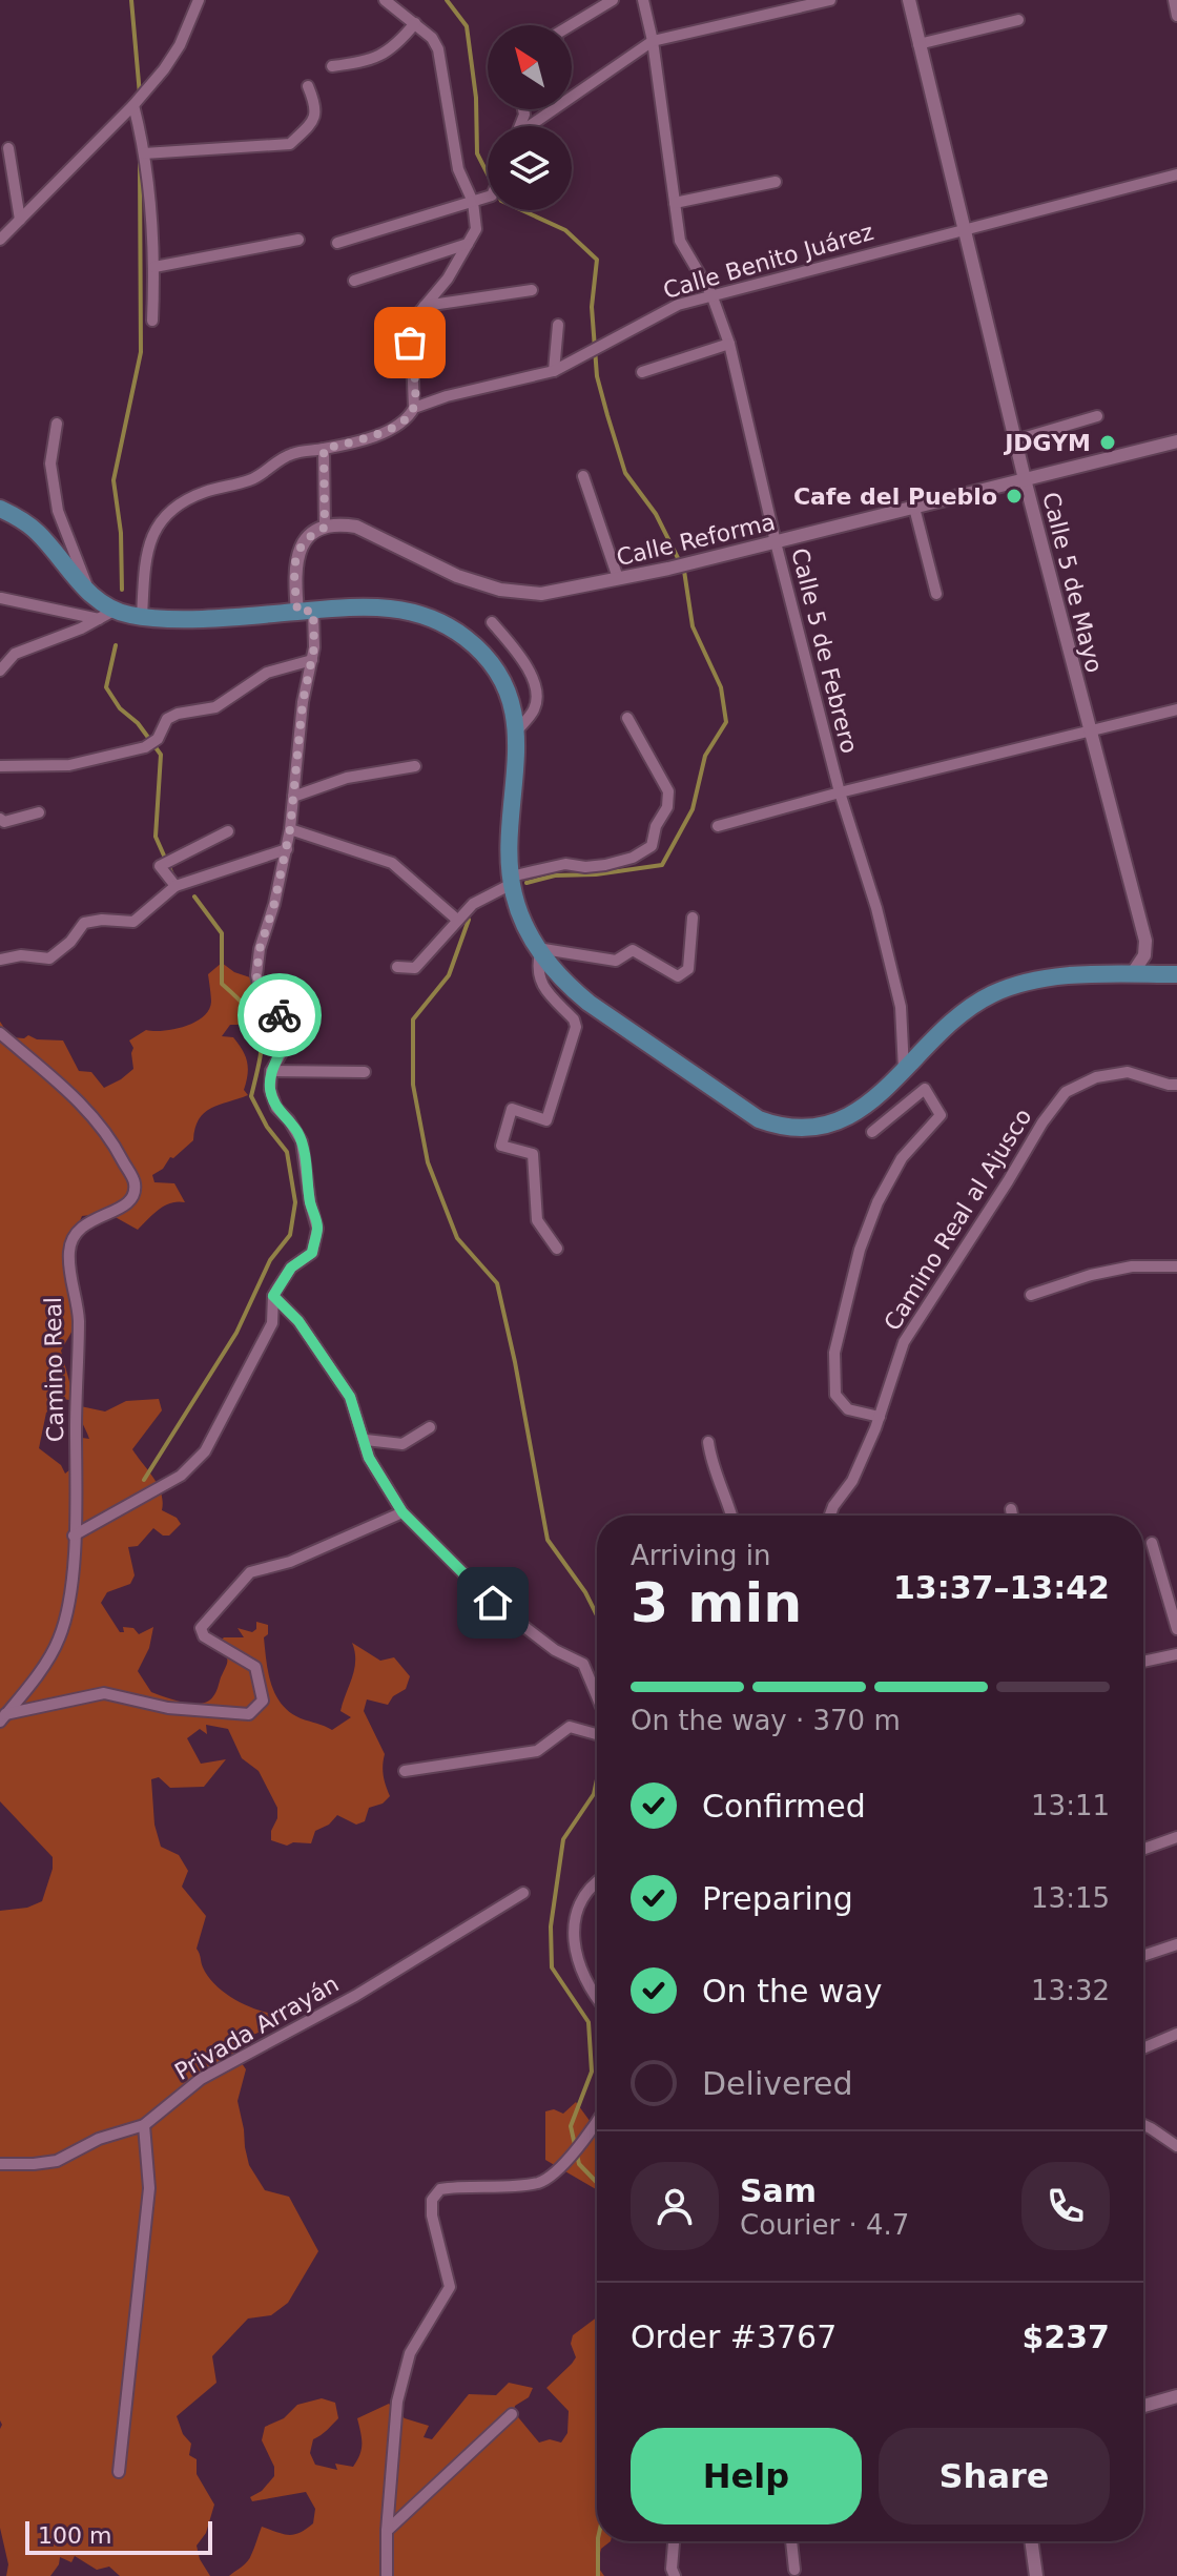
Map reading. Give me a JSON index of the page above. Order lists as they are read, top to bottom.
{
  "streets": {
    "street": [
      "Calle Benito Juárez",
      "Calle Reforma",
      "Calle 5 de Mayo",
      "Calle 5 de Febrero",
      "Camino Real al Ajusco",
      "Camino Real",
      "Privada Arrayán"
    ]
  },
  "crossings": [
    ["Calle Benito Juárez", "Calle 5 de Mayo"],
    ["Calle Benito Juárez", "Calle 5 de Febrero"],
    ["Calle Reforma", "Calle 5 de Mayo"],
    ["Calle Reforma", "Calle 5 de Febrero"]
  ],
  "places": ["JDGYM", "Cafe del Pueblo"],
  "scale_bar": "100 m",
  "north": "top left",
  "page": {
    "heading": ["3 min", "Arriving in", "13:37–13:42"],
    "panel": [
      "Sam",
      "Courier · 4.7",
      "Order #3767",
      "$237"
    ],
    "bar": "On the way · 370 m",
    "list": [
      ["Confirmed", "13:11"],
      ["Preparing", "13:15"],
      ["On the way", "13:32"],
      "Delivered"
    ],
    "buttons": ["Help", "Share"],
    "scale": "100 m"
  }
}
